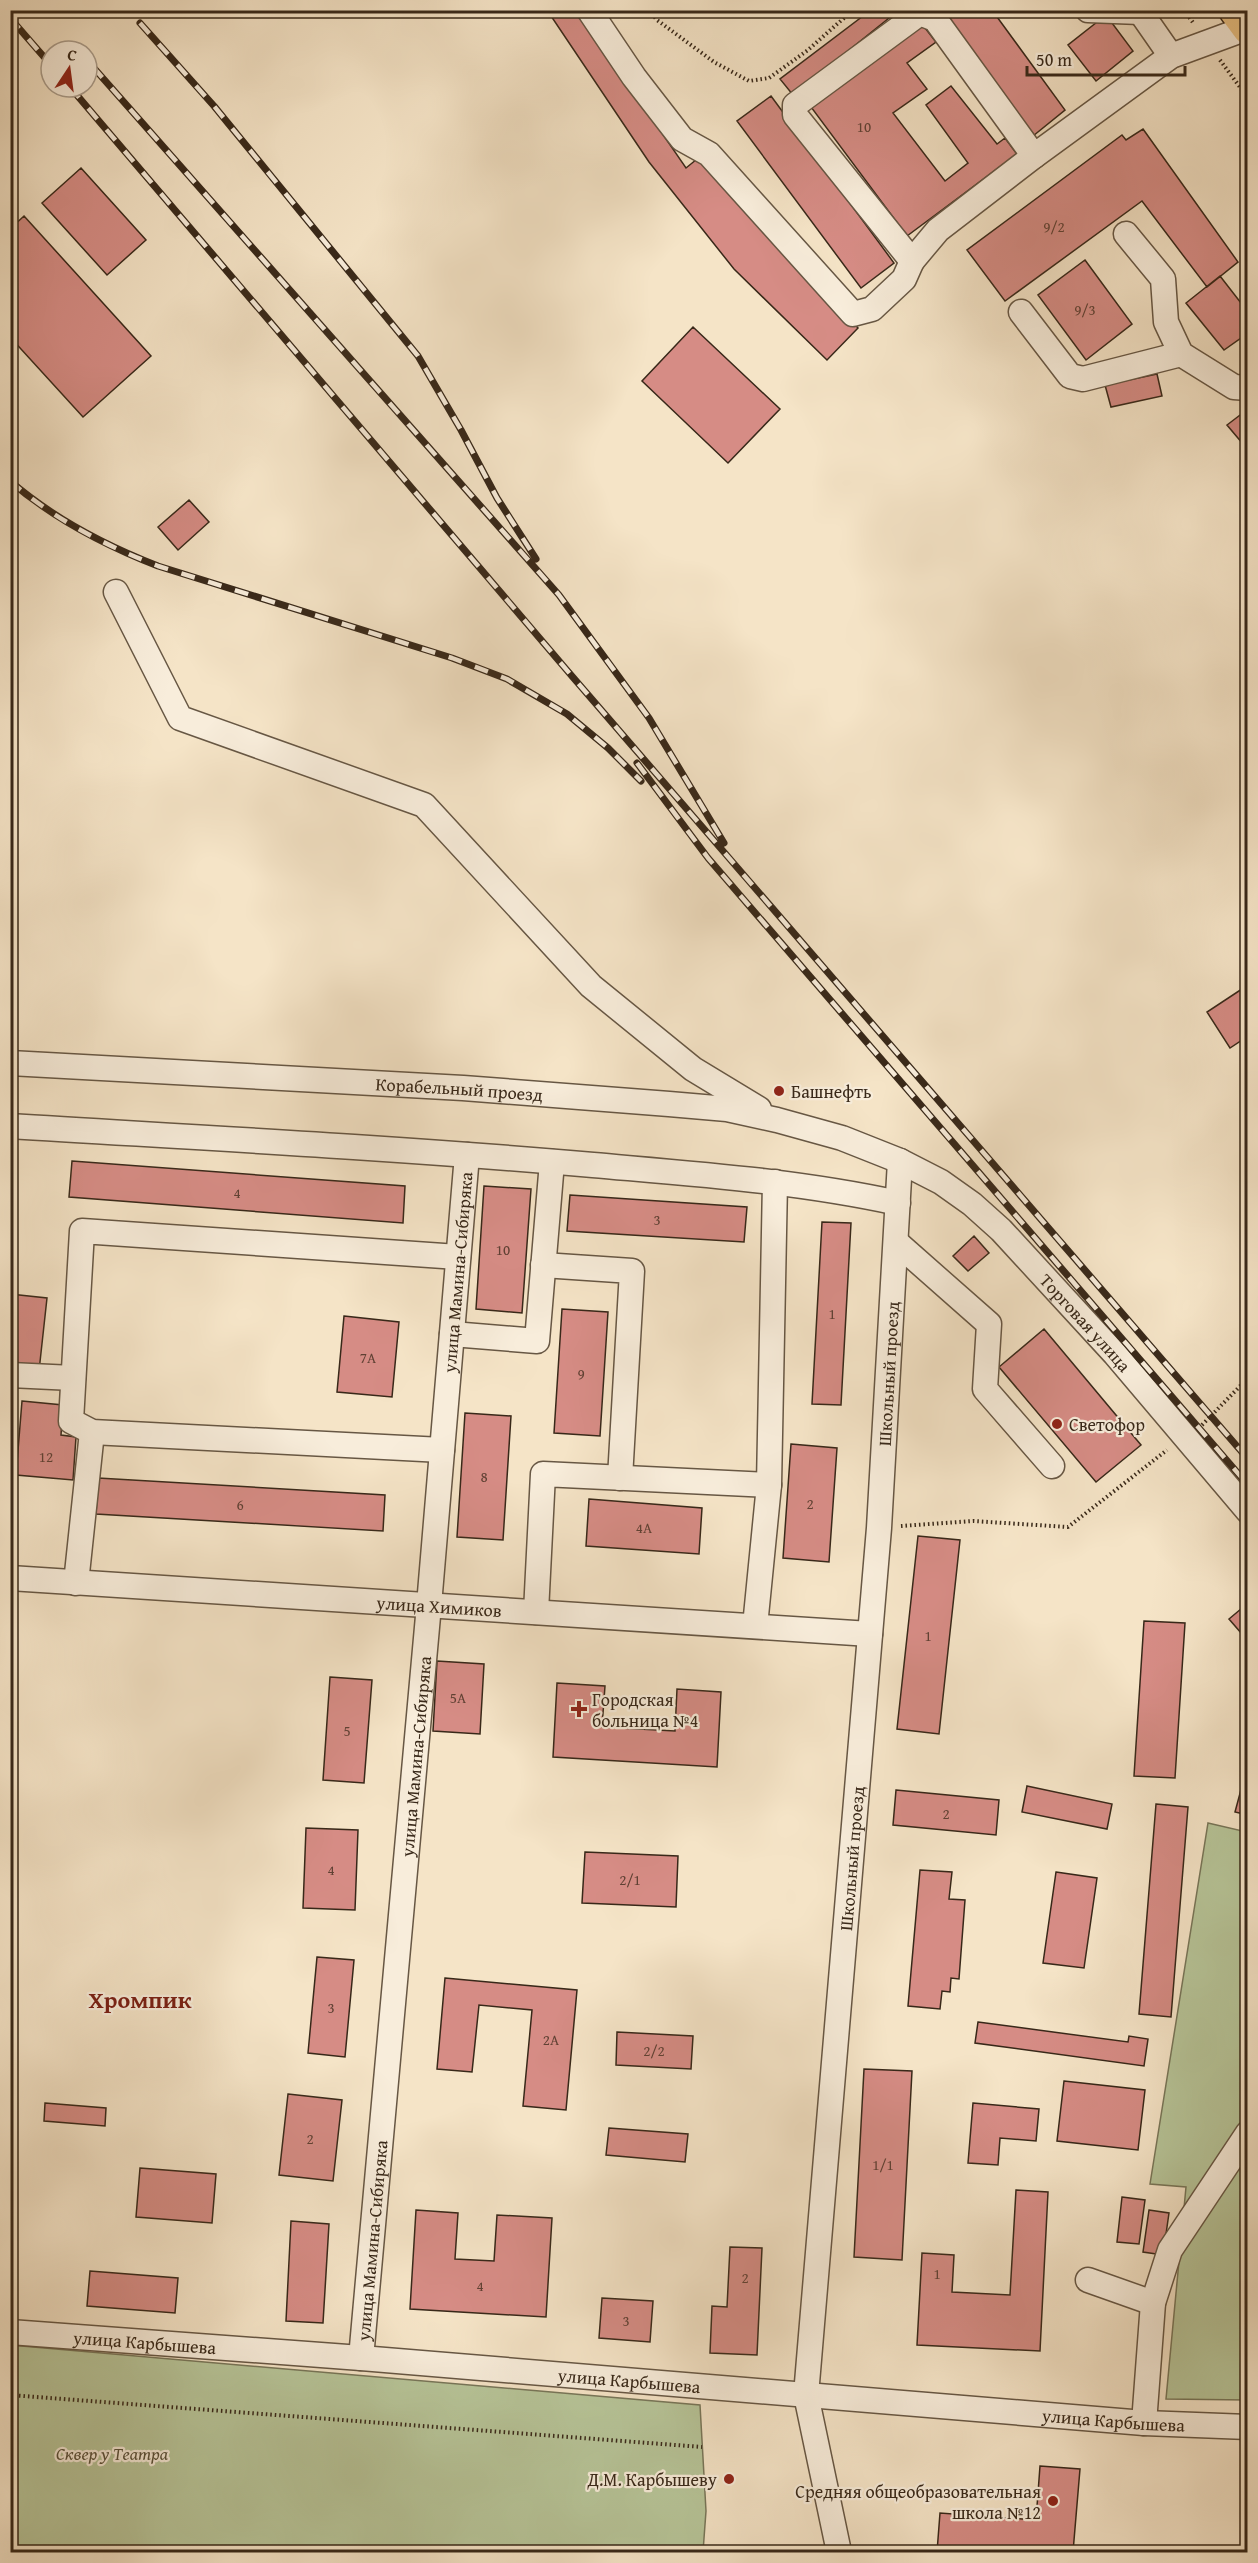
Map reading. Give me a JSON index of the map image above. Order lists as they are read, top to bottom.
{
  "streets": {
    "street": [
      "Корабельный проезд",
      "улица Мамина-Сибиряка",
      "Торговая улица",
      "Школьный проезд",
      "улица Химиков",
      "улица Карбышева"
    ]
  },
  "crossings": [
    ["Корабельный проезд", "Торговая улица"],
    ["Корабельный проезд", "Школьный проезд"],
    ["улица Мамина-Сибиряка", "улица Химиков"],
    ["улица Мамина-Сибиряка", "улица Карбышева"],
    ["Торговая улица", "Школьный проезд"],
    ["Школьный проезд", "улица Химиков"],
    ["Школьный проезд", "улица Карбышева"]
  ],
  "districts": ["Хромпик"],
  "parks": ["Сквер у Театра"],
  "places": {
    "other": [
      "Башнефть",
      "Светофор",
      "Д.М. Карбышеву",
      "Средняя общеобразовательная школа №12"
    ],
    "health": ["Городская больница №4"]
  },
  "house_numbers": [
    "10",
    "9/2",
    "9/3",
    "4",
    "3",
    "10",
    "1",
    "7А",
    "9",
    "12",
    "8",
    "2",
    "6",
    "4А",
    "1",
    "5А",
    "5",
    "2",
    "4",
    "2/1",
    "3",
    "2А",
    "2/2",
    "2",
    "1/1",
    "1",
    "2",
    "4",
    "3"
  ],
  "scale_bar": "50 m",
  "north": "top"
}
